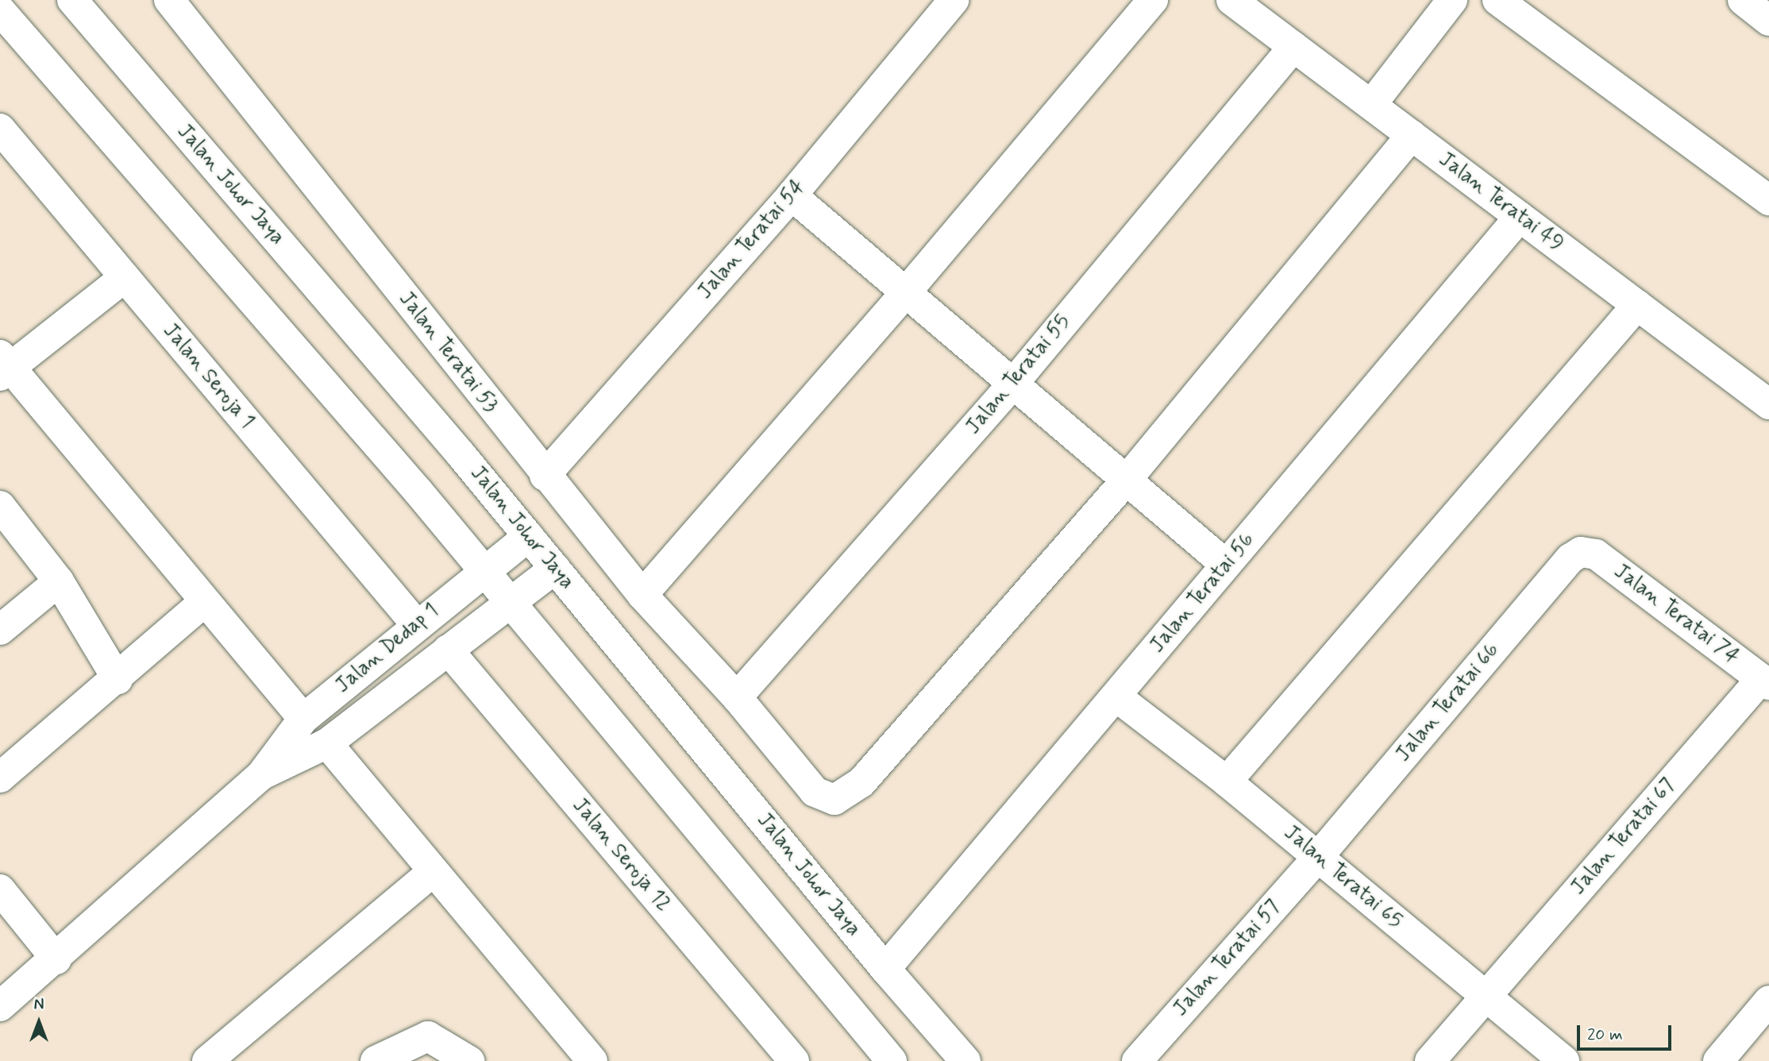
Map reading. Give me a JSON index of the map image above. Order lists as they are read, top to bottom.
{
  "streets": {
    "street": [
      "Jalan Johor Jaya",
      "Jalan Teratai 49",
      "Jalan Teratai 54",
      "Jalan Teratai 53",
      "Jalan Teratai 55",
      "Jalan Seroja 1",
      "Jalan Teratai 56",
      "Jalan Teratai 74",
      "Jalan Dedap 1",
      "Jalan Teratai 66",
      "Jalan Teratai 67",
      "Jalan Seroja 12",
      "Jalan Teratai 65",
      "Jalan Teratai 57"
    ]
  },
  "crossings": [
    ["Jalan Johor Jaya", "Jalan Teratai 56"],
    ["Jalan Johor Jaya", "Jalan Dedap 1"],
    ["Jalan Teratai 49", "Jalan Teratai 55"],
    ["Jalan Teratai 49", "Jalan Teratai 56"],
    ["Jalan Teratai 54", "Jalan Teratai 53"],
    ["Jalan Teratai 53", "Jalan Teratai 55"],
    ["Jalan Seroja 1", "Jalan Dedap 1"],
    ["Jalan Teratai 56", "Jalan Teratai 65"],
    ["Jalan Teratai 74", "Jalan Teratai 66"],
    ["Jalan Teratai 74", "Jalan Teratai 67"],
    ["Jalan Dedap 1", "Jalan Seroja 12"],
    ["Jalan Teratai 66", "Jalan Teratai 65"],
    ["Jalan Teratai 66", "Jalan Teratai 57"],
    ["Jalan Teratai 67", "Jalan Teratai 65"],
    ["Jalan Teratai 65", "Jalan Teratai 57"]
  ],
  "scale_bar": "20 m",
  "north": "top"
}
